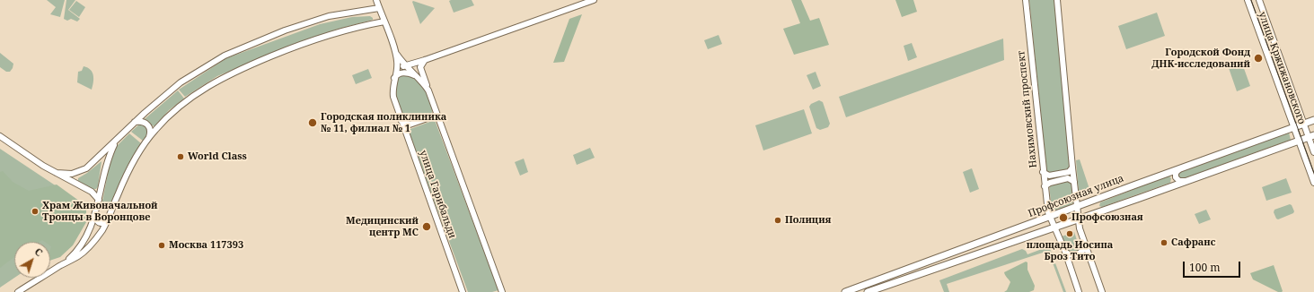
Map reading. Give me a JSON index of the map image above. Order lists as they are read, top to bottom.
{
  "streets": {
    "main road": ["Профсоюзная улица"],
    "street": ["улица Кржижановского", "Нахимовский проспект", "улица Гарибальди"]
  },
  "crossings": [
    ["улица Кржижановского", "Профсоюзная улица"],
    ["Нахимовский проспект", "Профсоюзная улица"]
  ],
  "places": [
    "Городской Фонд ДНК-исследований",
    "Городская поликлиника № 11, филиал № 1",
    "World Class",
    "Храм Живоначальной Троицы в Воронцове",
    "Профсоюзная",
    "Полиция",
    "Медицинский центр МС",
    "площадь Иосипа Броз Тито",
    "Сафранс",
    "Москва 117393"
  ],
  "scale_bar": "100 m",
  "north": "top right"
}
